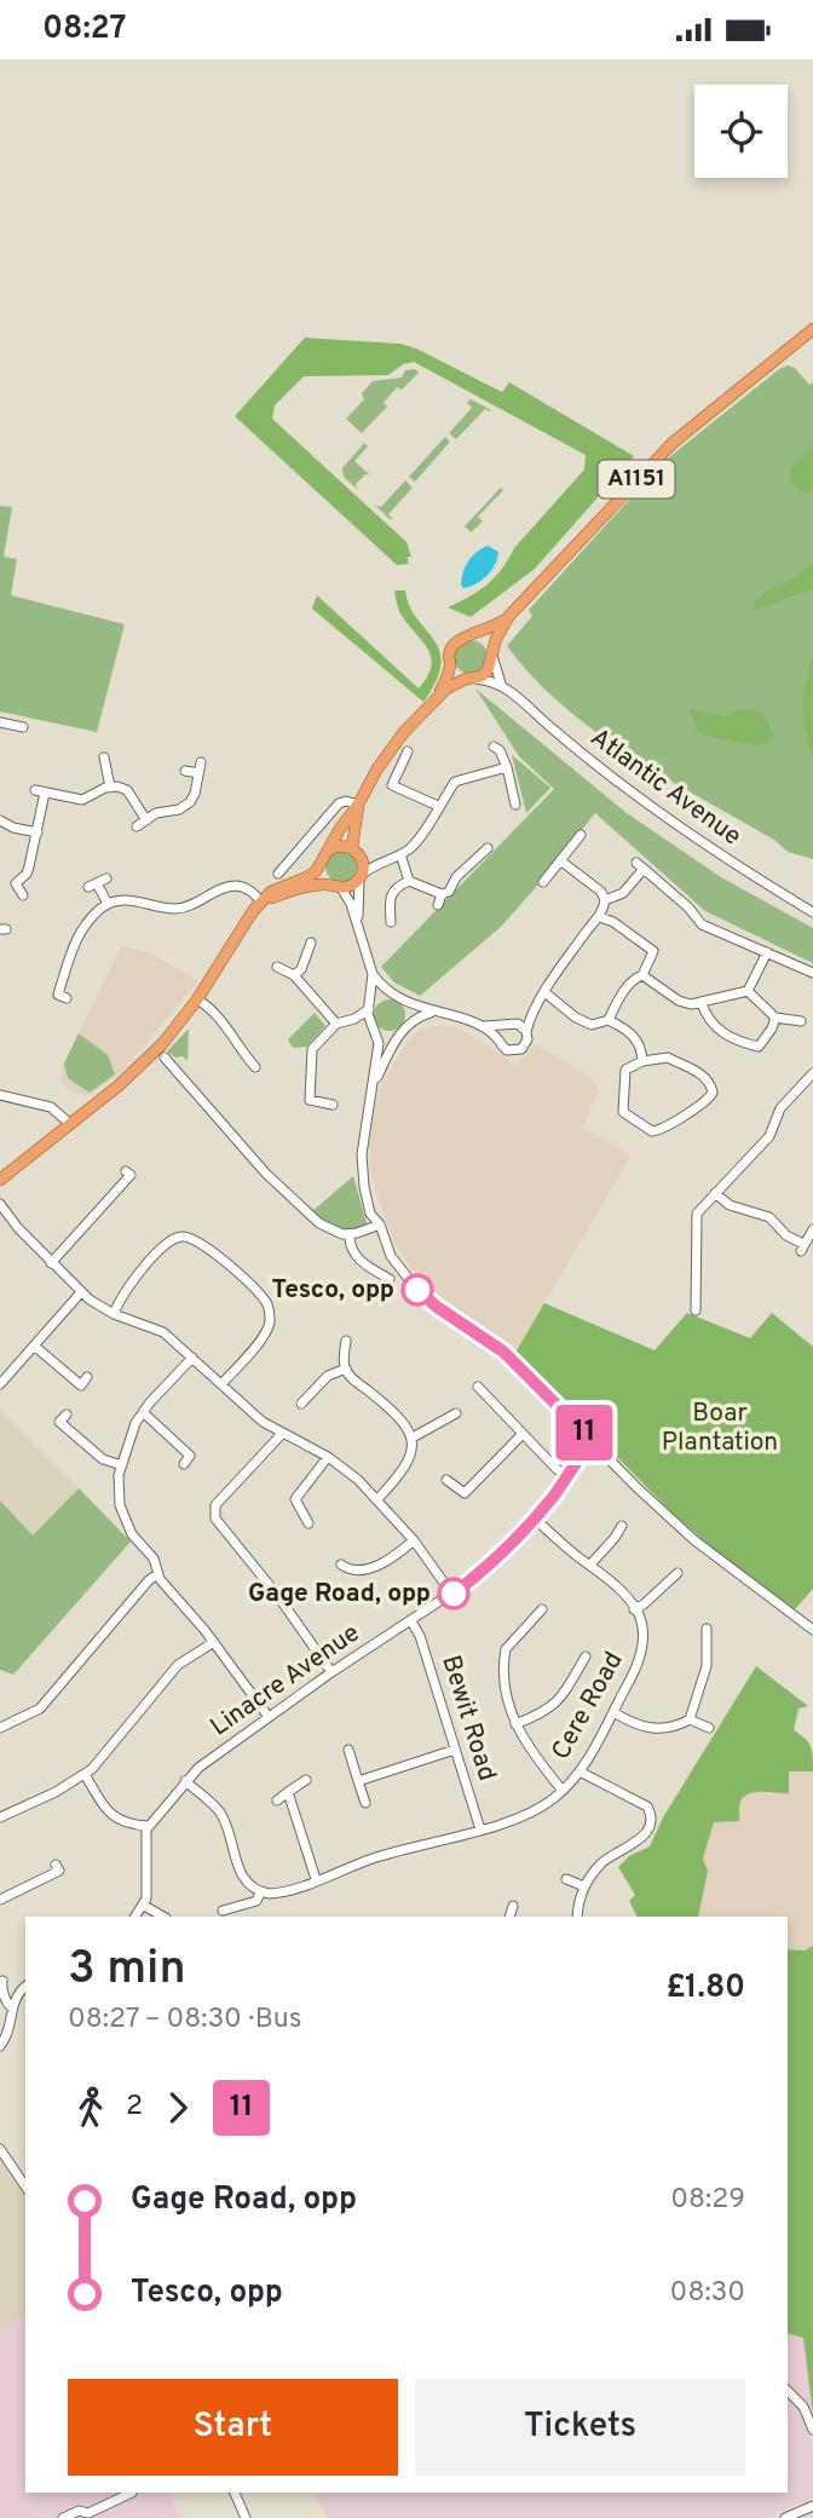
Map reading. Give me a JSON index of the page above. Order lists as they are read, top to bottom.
{
  "streets": {
    "main road": ["A1151"],
    "street": [
      "Atlantic Avenue",
      "Linacre Avenue",
      "Cere Road",
      "Bewit Road"
    ]
  },
  "crossings": [
    ["A1151", "Atlantic Avenue"],
    ["Linacre Avenue", "Bewit Road"],
    ["Cere Road", "Bewit Road"]
  ],
  "parks": ["Boar Plantation"],
  "places": ["Tesco, opp", "Gage Road, opp"],
  "lines": ["bus line 11"],
  "page": {
    "status": "08:27",
    "on_map": "11",
    "heading": ["3 min", "08:27 – 08:30 · Bus", "£1.80"],
    "legs": ["2", "11"],
    "list": [
      {
        "name": "Gage Road, opp",
        "value": "08:29"
      },
      {
        "name": "Tesco, opp",
        "value": "08:30"
      }
    ],
    "buttons": ["Start", "Tickets"]
  }
}
